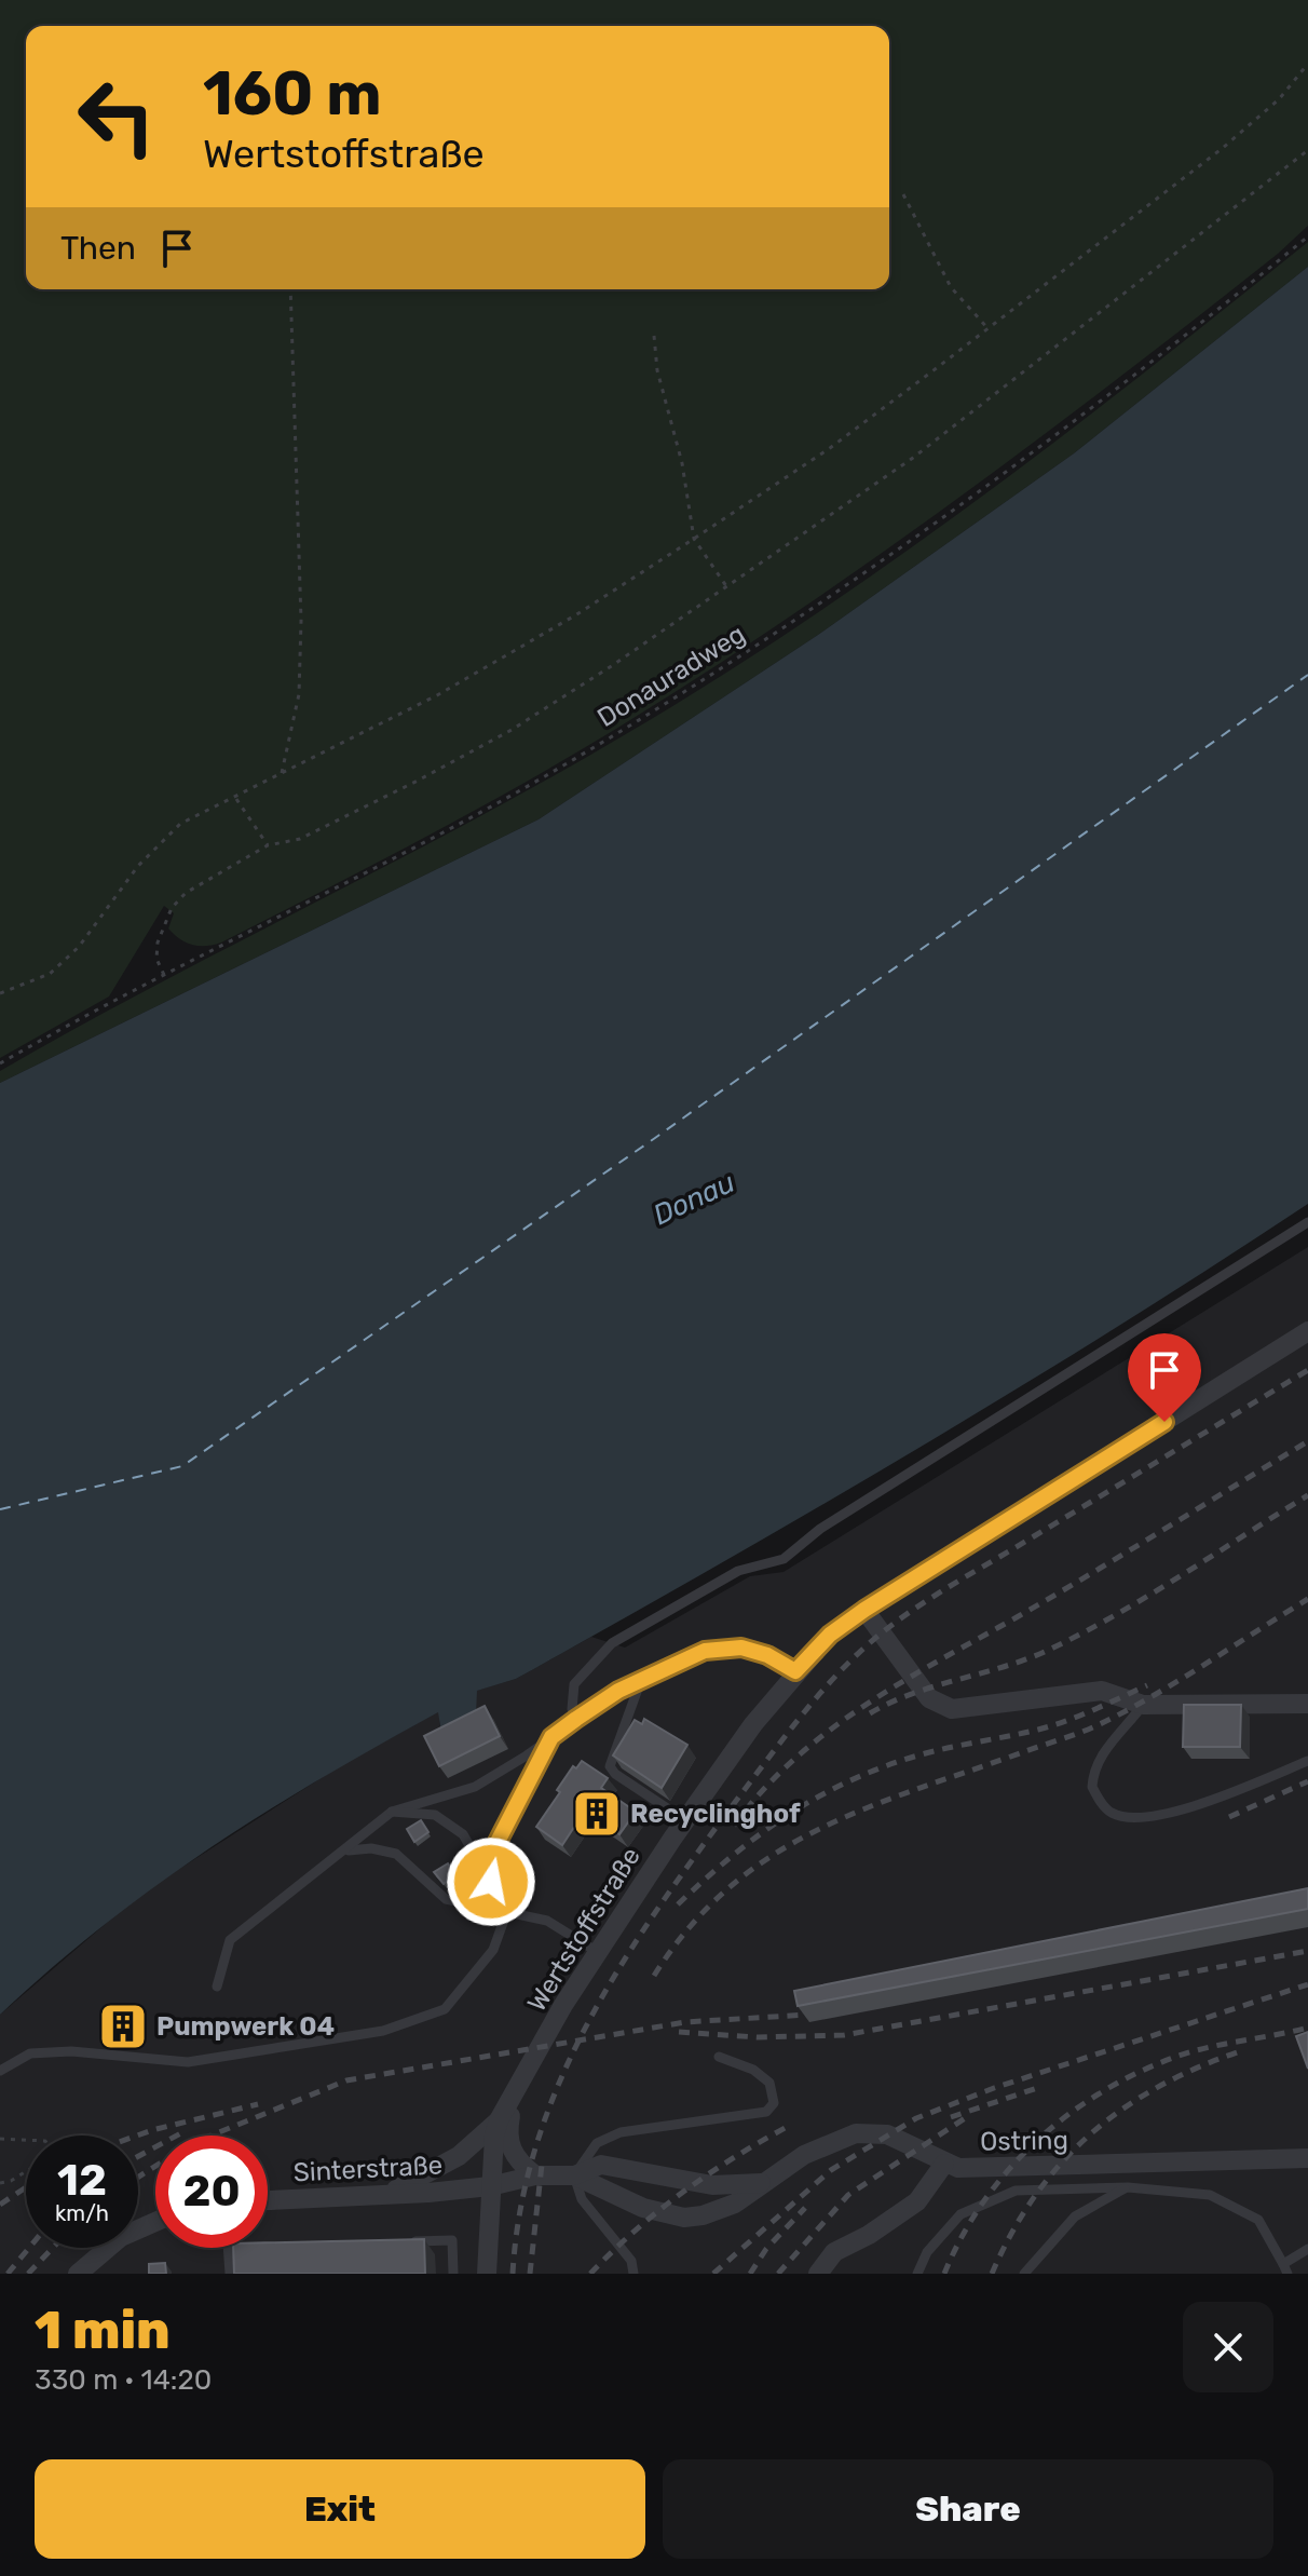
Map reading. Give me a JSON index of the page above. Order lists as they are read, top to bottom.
{
  "streets": {
    "street": ["Wertstoffstraße", "Ostring", "Sinterstraße"],
    "path": ["Donauradweg"]
  },
  "crossings": [
    ["Wertstoffstraße", "Ostring"],
    ["Wertstoffstraße", "Sinterstraße"],
    ["Ostring", "Sinterstraße"]
  ],
  "water": ["Donau"],
  "places": {
    "building": ["Recyclinghof", "Pumpwerk 04"]
  },
  "page": {
    "turn": ["160 m", "Wertstoffstraße"],
    "then": "Then",
    "speed": "12 km/h",
    "limit": "20",
    "heading": ["1 min", "330 m · 14:20"],
    "buttons": ["Exit", "Share"]
  }
}
